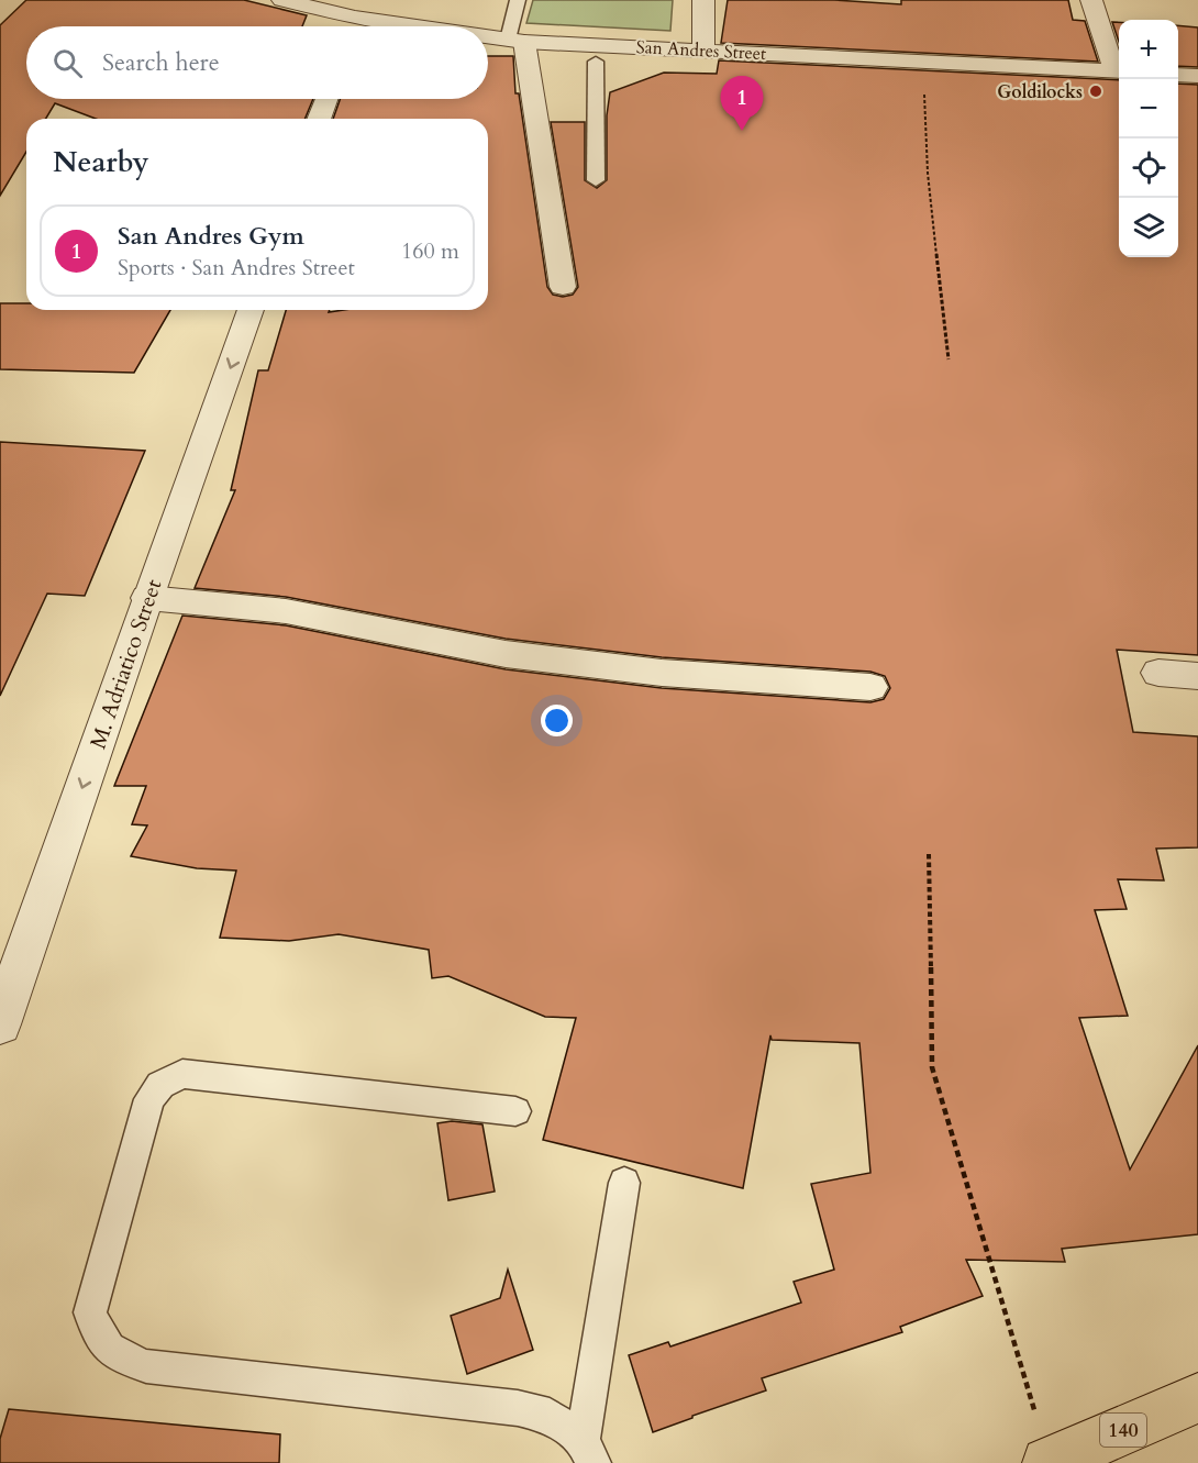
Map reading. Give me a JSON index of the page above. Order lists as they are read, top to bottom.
{
  "streets": {
    "main road": ["140"],
    "street": ["San Andres Street", "M. Adriatico Street"]
  },
  "one_way": ["M. Adriatico Street"],
  "places": ["Goldilocks"],
  "page": {
    "map_buttons": ["+", "−"],
    "search": "Search here",
    "pins": "1",
    "heading": "Nearby",
    "list": [
      {
        "mark": "1",
        "name": "San Andres Gym",
        "note": "Sports · San Andres Street",
        "value": "160 m"
      }
    ]
  }
}
